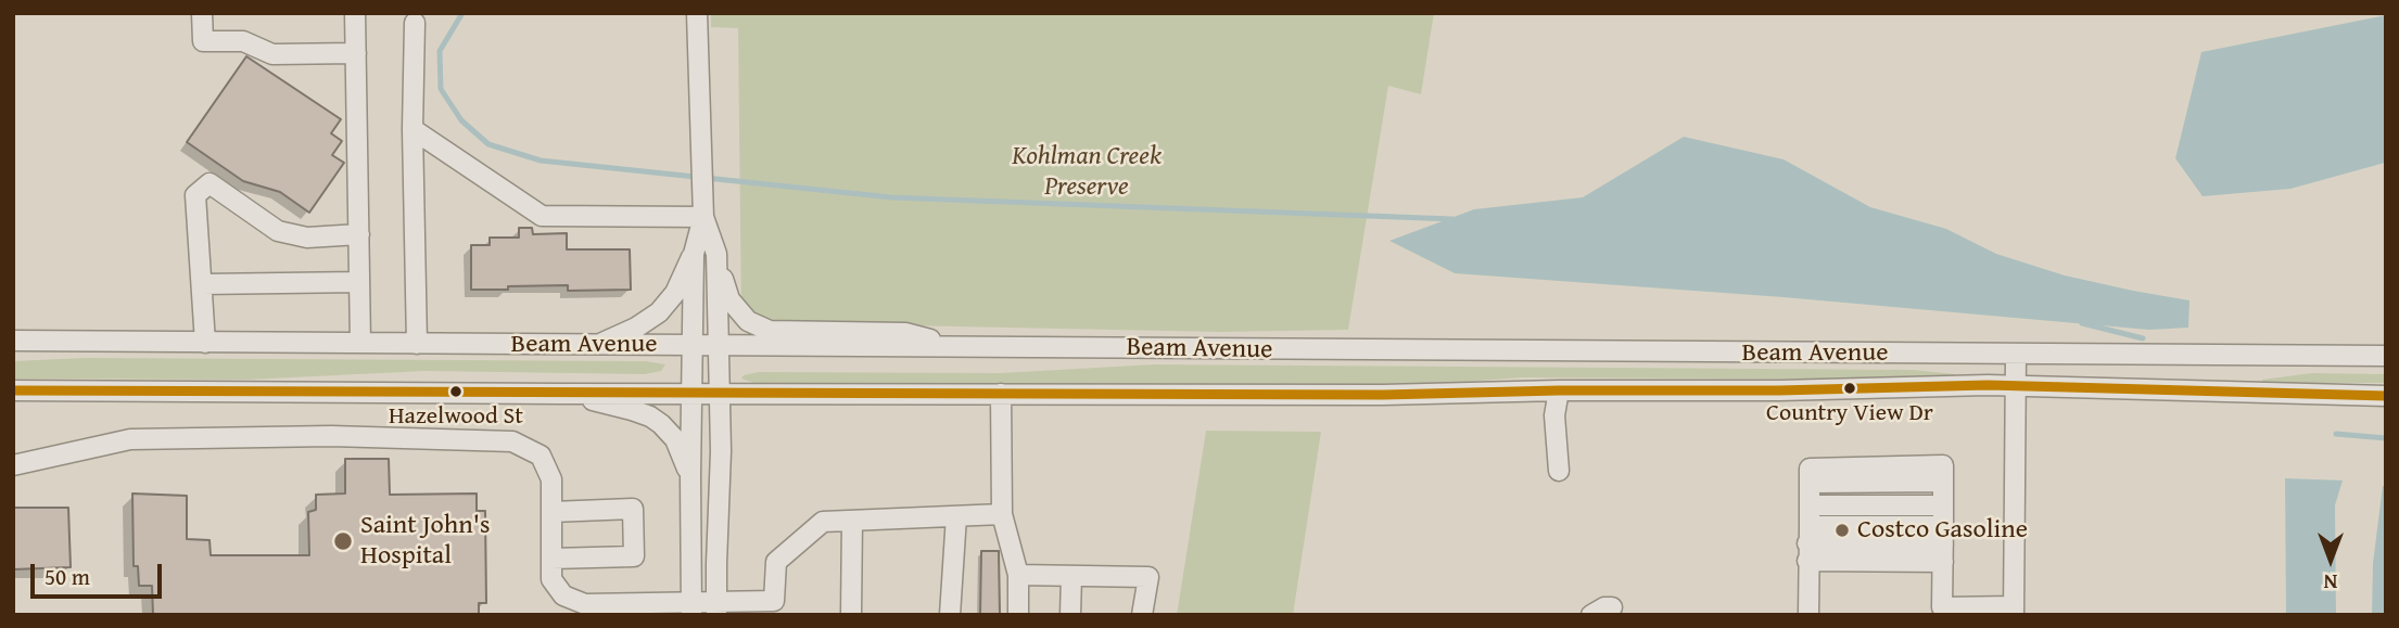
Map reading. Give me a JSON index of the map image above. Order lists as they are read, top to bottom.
{
  "streets": {
    "street": ["Beam Avenue"]
  },
  "parks": ["Kohlman Creek Preserve"],
  "places": [
    "Country View Dr",
    "Hazelwood St",
    "Costco Gasoline",
    "Saint John's Hospital"
  ],
  "scale_bar": "50 m",
  "north": "bottom"
}
